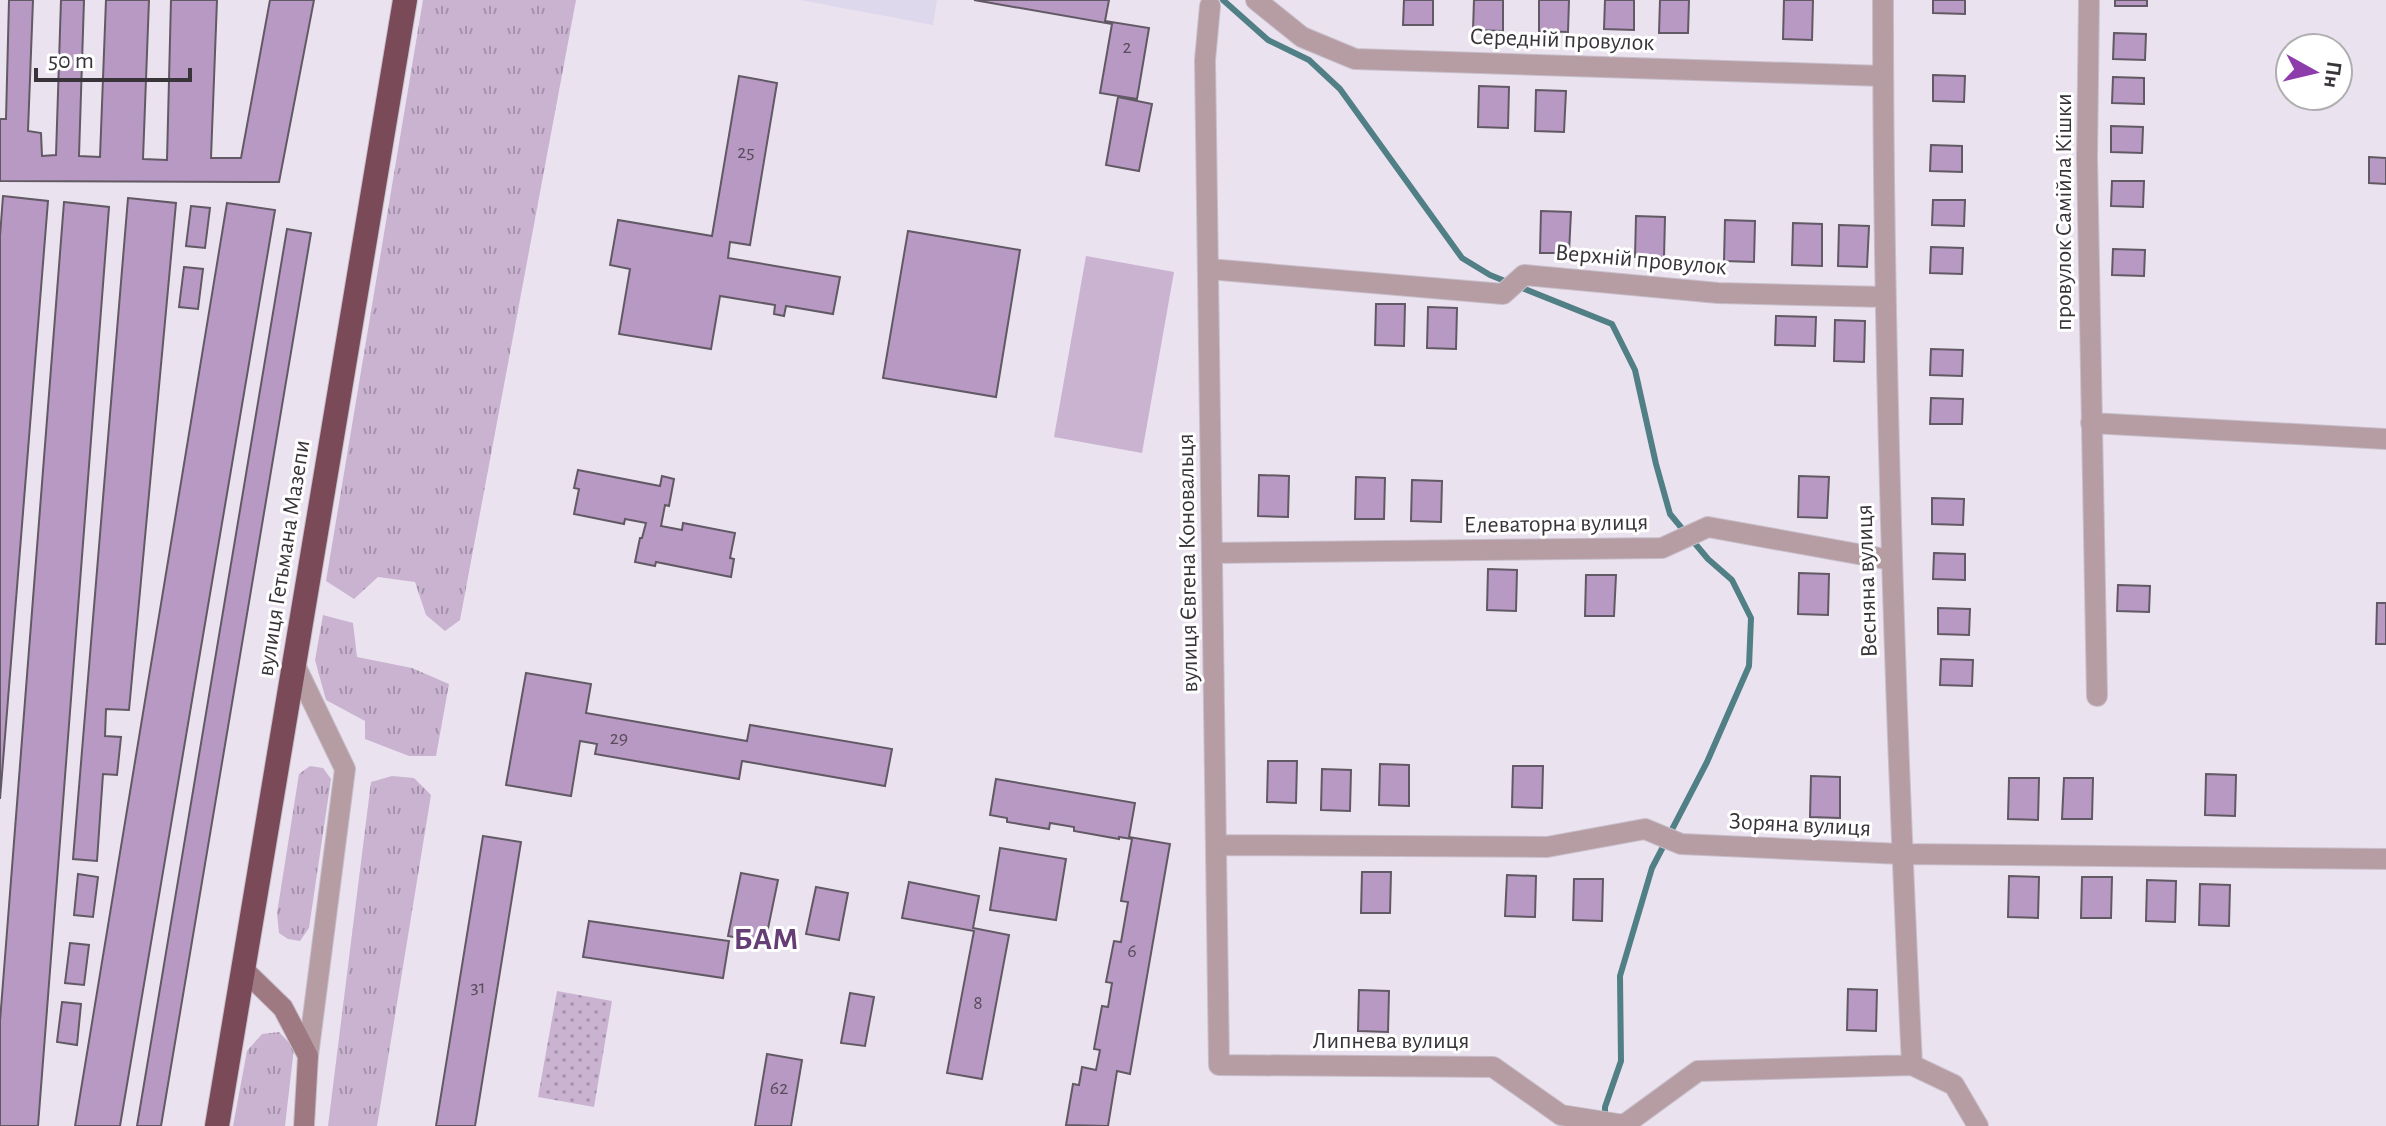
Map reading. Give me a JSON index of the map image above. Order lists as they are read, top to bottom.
{
  "streets": {
    "highway": ["вулиця Гетьмана Мазепи"],
    "street": [
      "Середній провулок",
      "провулок Самійла Кішки",
      "Верхній провулок",
      "Елеваторна вулиця",
      "вулиця Євгена Коновальця",
      "Весняна вулиця",
      "Зоряна вулиця",
      "Липнева вулиця"
    ]
  },
  "crossings": [
    ["Середній провулок", "Весняна вулиця"],
    ["Верхній провулок", "вулиця Євгена Коновальця"],
    ["Верхній провулок", "Весняна вулиця"],
    ["Елеваторна вулиця", "вулиця Євгена Коновальця"],
    ["Елеваторна вулиця", "Весняна вулиця"],
    ["вулиця Євгена Коновальця", "Зоряна вулиця"],
    ["вулиця Євгена Коновальця", "Липнева вулиця"],
    ["Весняна вулиця", "Зоряна вулиця"],
    ["Весняна вулиця", "Липнева вулиця"]
  ],
  "districts": ["БАМ"],
  "house_numbers": [
    "2",
    "25",
    "29",
    "6",
    "31",
    "8",
    "62"
  ],
  "scale_bar": "50 m",
  "north": "right"
}
